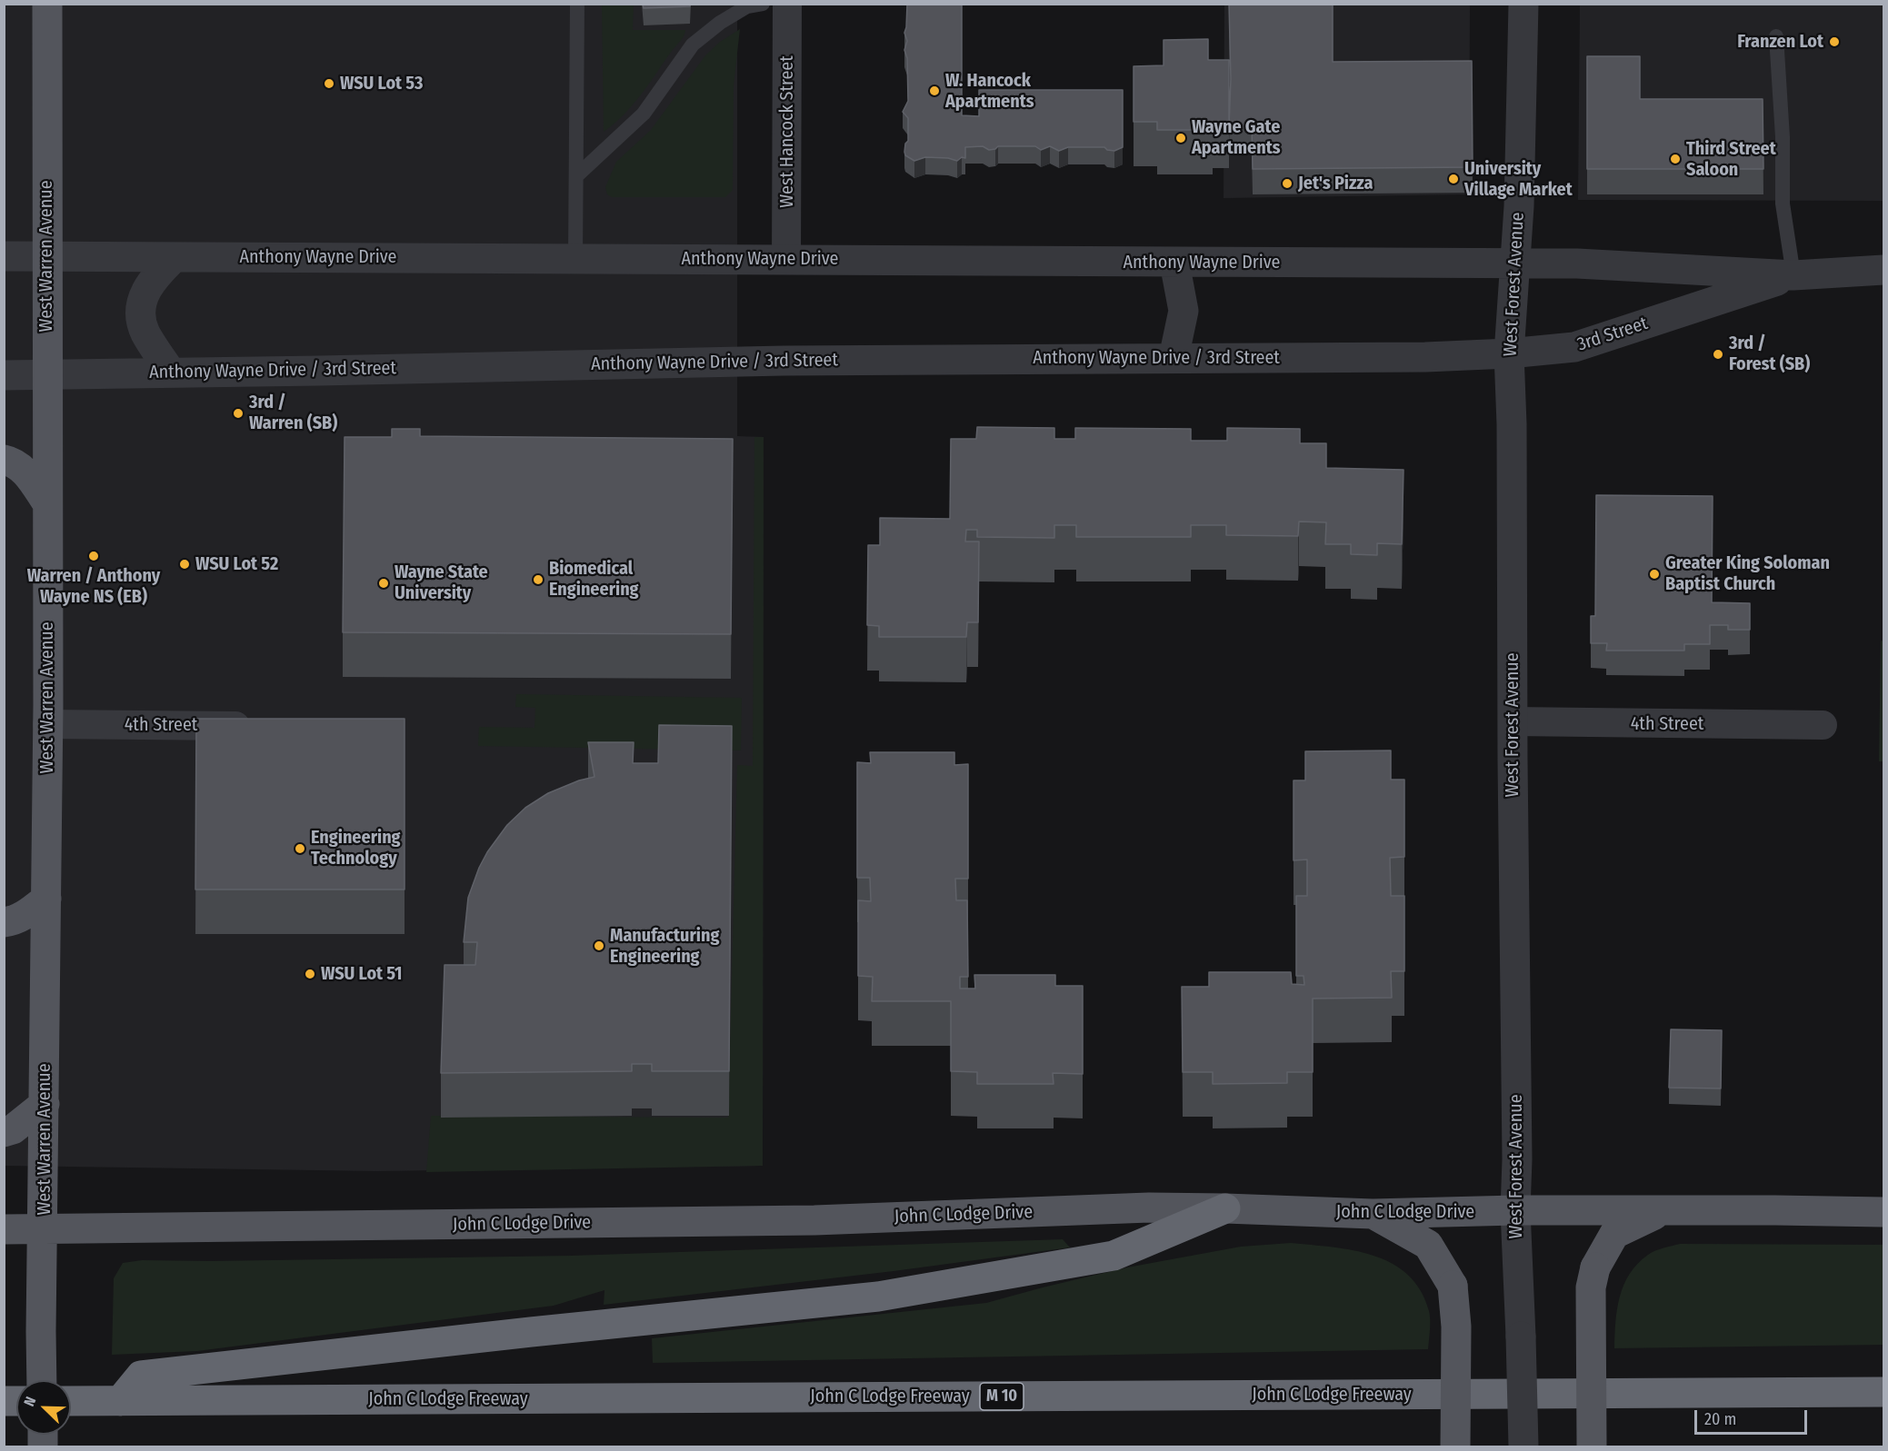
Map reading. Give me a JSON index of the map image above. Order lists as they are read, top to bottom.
{
  "streets": {
    "highway": ["John C Lodge Freeway", "M 10"],
    "main road": ["West Warren Avenue", "John C Lodge Drive"],
    "street": [
      "West Hancock Street",
      "Anthony Wayne Drive",
      "West Forest Avenue",
      "3rd Street",
      "Anthony Wayne Drive / 3rd Street",
      "4th Street"
    ]
  },
  "crossings": [
    ["West Hancock Street", "Anthony Wayne Drive"],
    ["West Warren Avenue", "Anthony Wayne Drive"],
    ["West Warren Avenue", "Anthony Wayne Drive / 3rd Street"],
    ["West Warren Avenue", "4th Street"],
    ["West Warren Avenue", "John C Lodge Drive"],
    ["Anthony Wayne Drive", "West Forest Avenue"],
    ["Anthony Wayne Drive", "3rd Street"],
    ["West Forest Avenue", "3rd Street"],
    ["West Forest Avenue", "4th Street"],
    ["West Forest Avenue", "John C Lodge Drive"],
    ["3rd Street", "Anthony Wayne Drive / 3rd Street"]
  ],
  "places": [
    "Franzen Lot",
    "WSU Lot 53",
    "W. Hancock Apartments",
    "Wayne Gate Apartments",
    "Third Street Saloon",
    "University Village Market",
    "Jet's Pizza",
    "3rd / Forest (SB)",
    "3rd / Warren (SB)",
    "Warren / Anthony Wayne NS (EB)",
    "WSU Lot 52",
    "Greater King Soloman Baptist Church",
    "Biomedical Engineering",
    "Wayne State University",
    "Engineering Technology",
    "Manufacturing Engineering",
    "WSU Lot 51"
  ],
  "scale_bar": "20 m",
  "north": "top left"
}
